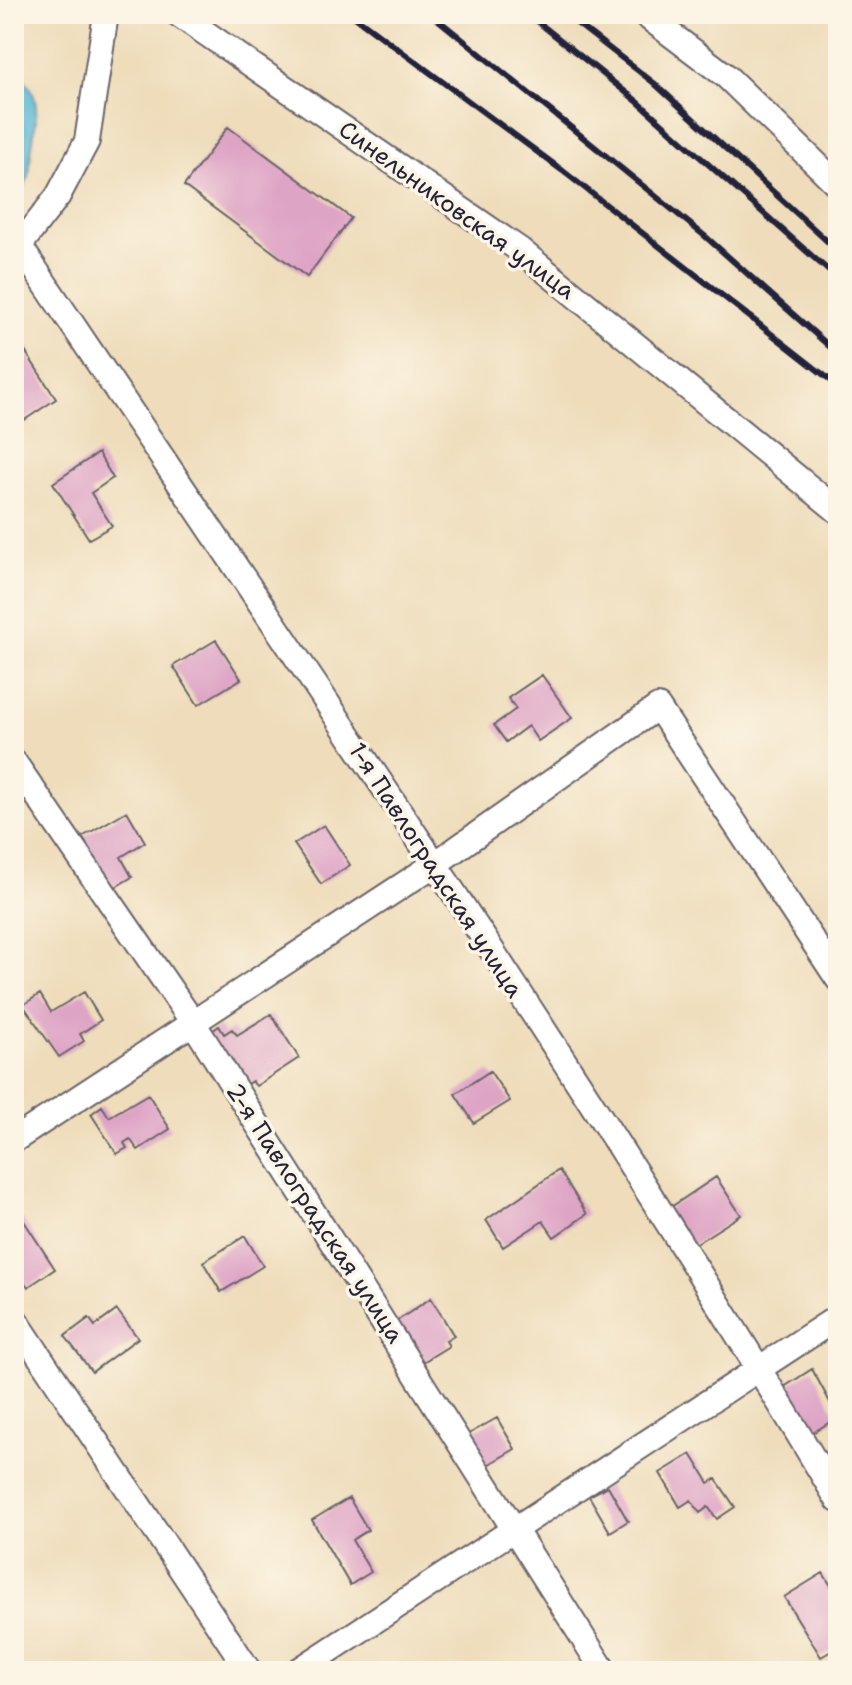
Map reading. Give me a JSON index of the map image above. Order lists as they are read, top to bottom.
{
  "streets": {
    "street": ["Синельниковская улица", "1-я Павлоградская улица", "2-я Павлоградская улица"]
  }
}
